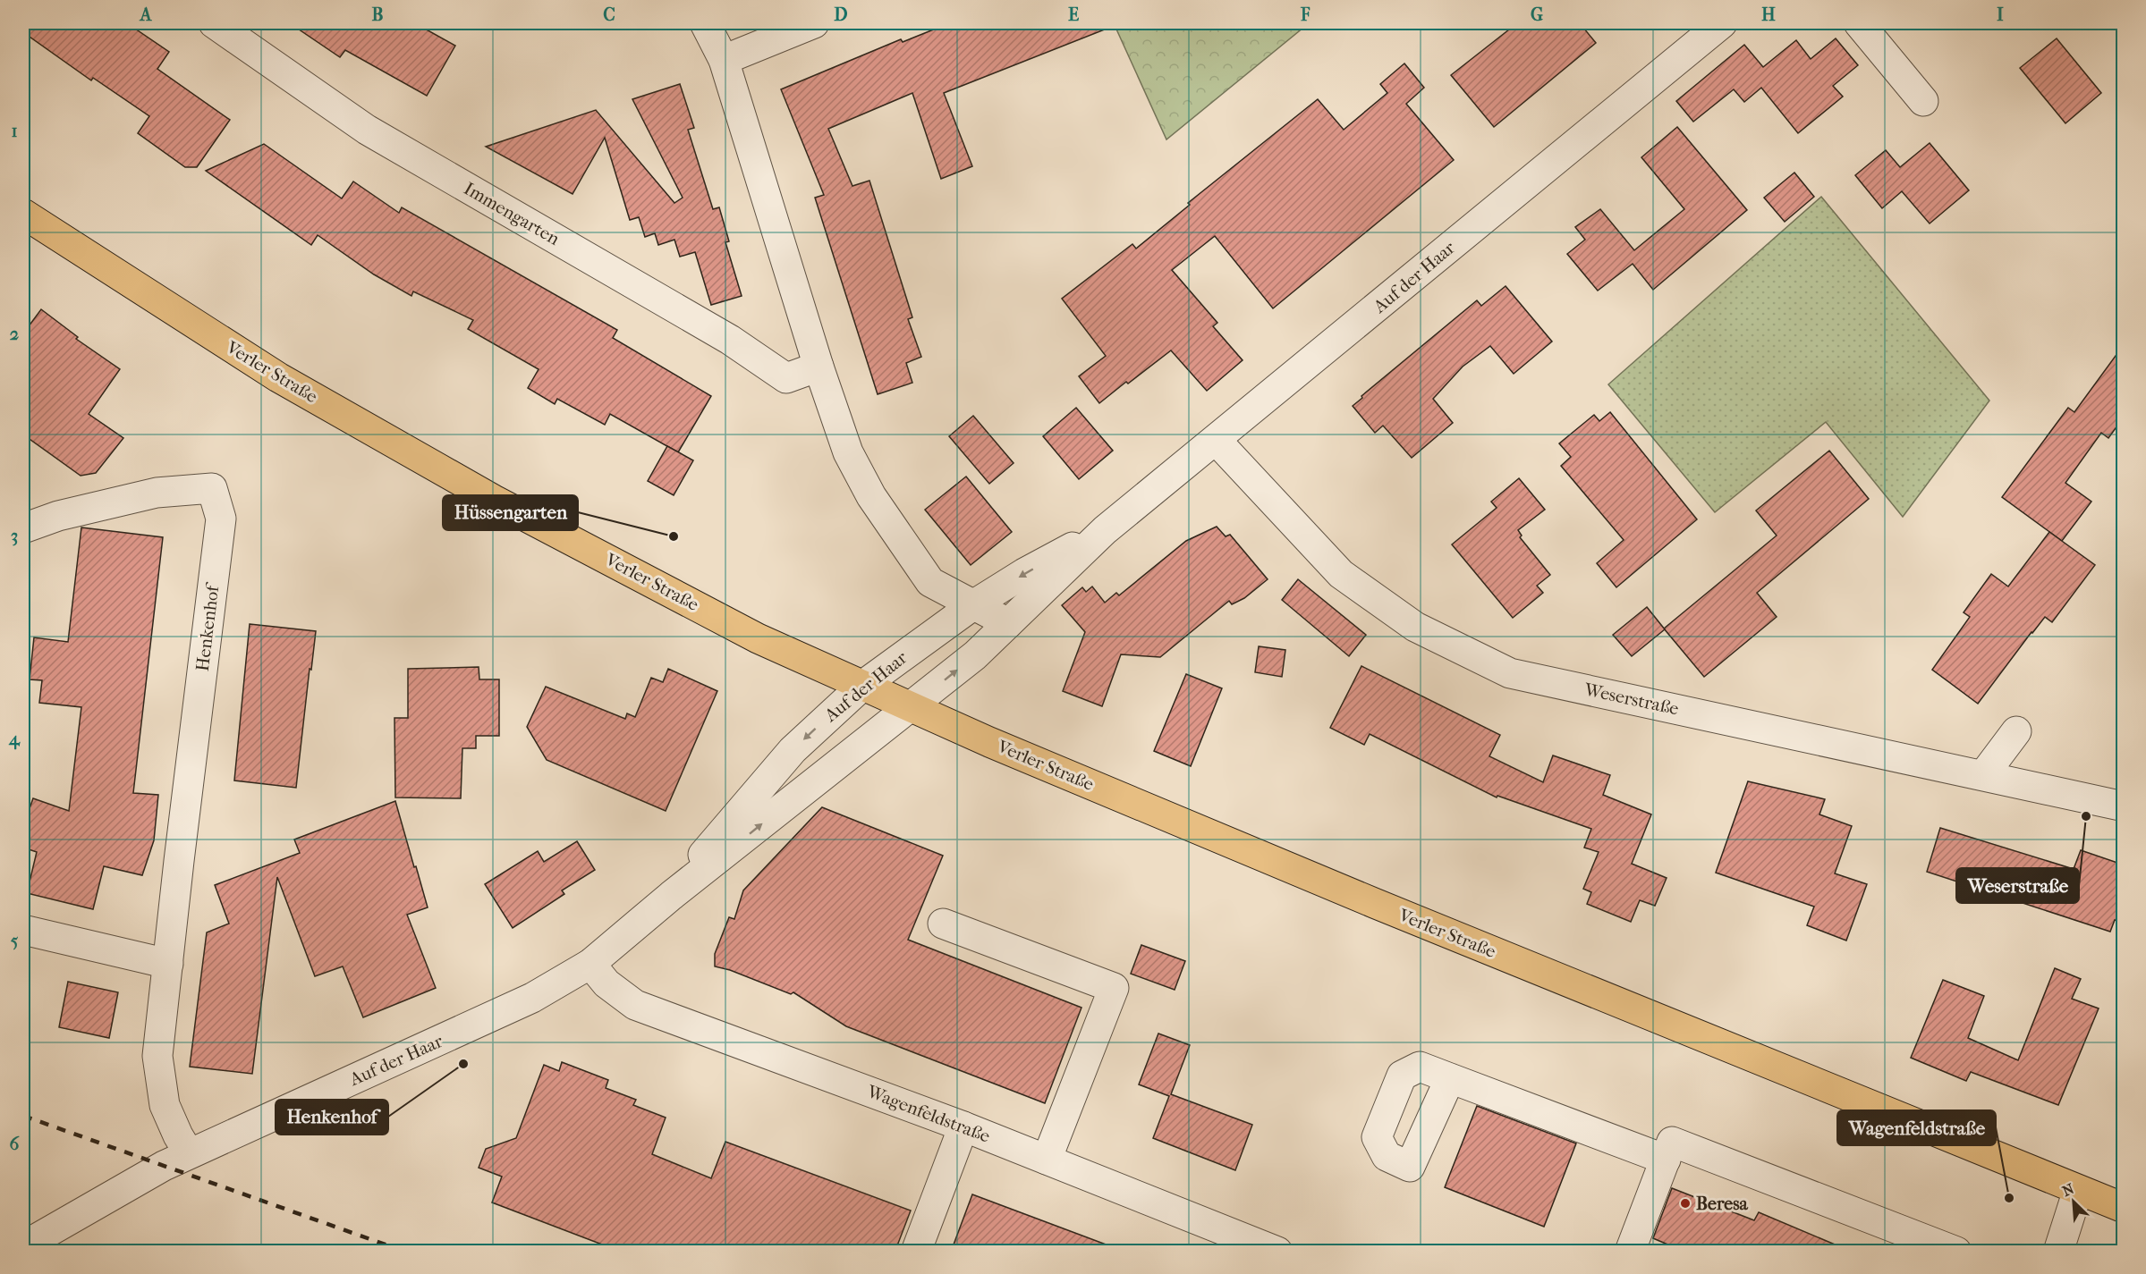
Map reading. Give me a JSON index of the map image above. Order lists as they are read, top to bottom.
{
  "streets": {
    "main road": ["Verler Straße"],
    "street": [
      "Immengarten",
      "Auf der Haar",
      "Henkenhof",
      "Weserstraße",
      "Wagenfeldstraße"
    ]
  },
  "crossings": [
    ["Auf der Haar", "Verler Straße"],
    ["Auf der Haar", "Weserstraße"],
    ["Auf der Haar", "Wagenfeldstraße"]
  ],
  "places": [
    "Hüssengarten",
    "Weserstraße",
    "Henkenhof",
    "Wagenfeldstraße",
    "Beresa"
  ],
  "north": "top left",
  "grid": {
    "columns": [
      "A",
      "B",
      "C",
      "D",
      "E",
      "F",
      "G",
      "H",
      "I"
    ],
    "rows": [
      "1",
      "2",
      "3",
      "4",
      "5",
      "6"
    ]
  }
}
